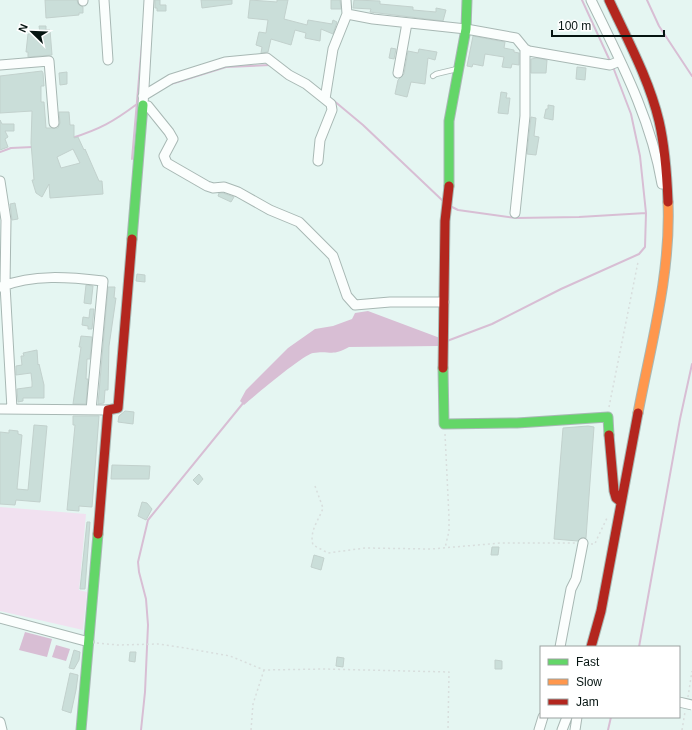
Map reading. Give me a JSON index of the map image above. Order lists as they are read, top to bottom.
{
  "legend": ["Fast", "Slow", "Jam"],
  "scale_bar": "100 m",
  "north": "top left"
}
